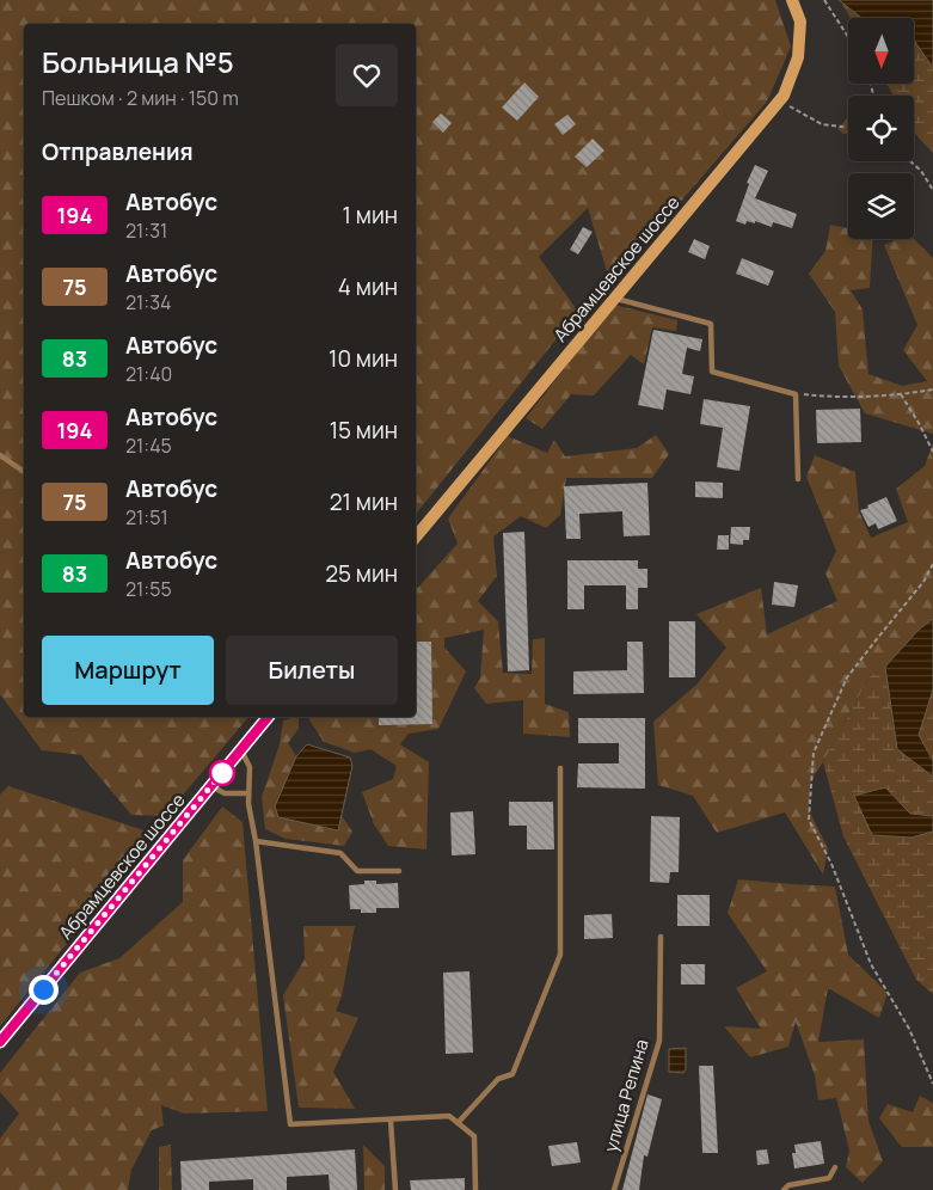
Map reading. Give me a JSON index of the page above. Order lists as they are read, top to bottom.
{
  "streets": {
    "street": ["Абрамцевское шоссе"],
    "lane": ["улица Репина"]
  },
  "lines": ["bus line 194"],
  "north": "bottom",
  "page": {
    "heading": [
      ["Больница №5", "Пешком · 2 мин · 150 m"],
      "Отправления"
    ],
    "list": [
      {
        "mark": "194",
        "name": "Автобус",
        "note": "21:31",
        "value": "1 мин"
      },
      {
        "mark": "75",
        "name": "Автобус",
        "note": "21:34",
        "value": "4 мин"
      },
      {
        "mark": "83",
        "name": "Автобус",
        "note": "21:40",
        "value": "10 мин"
      },
      {
        "mark": "194",
        "name": "Автобус",
        "note": "21:45",
        "value": "15 мин"
      },
      {
        "mark": "75",
        "name": "Автобус",
        "note": "21:51",
        "value": "21 мин"
      },
      {
        "mark": "83",
        "name": "Автобус",
        "note": "21:55",
        "value": "25 мин"
      }
    ],
    "buttons": ["Маршрут", "Билеты"]
  }
}
